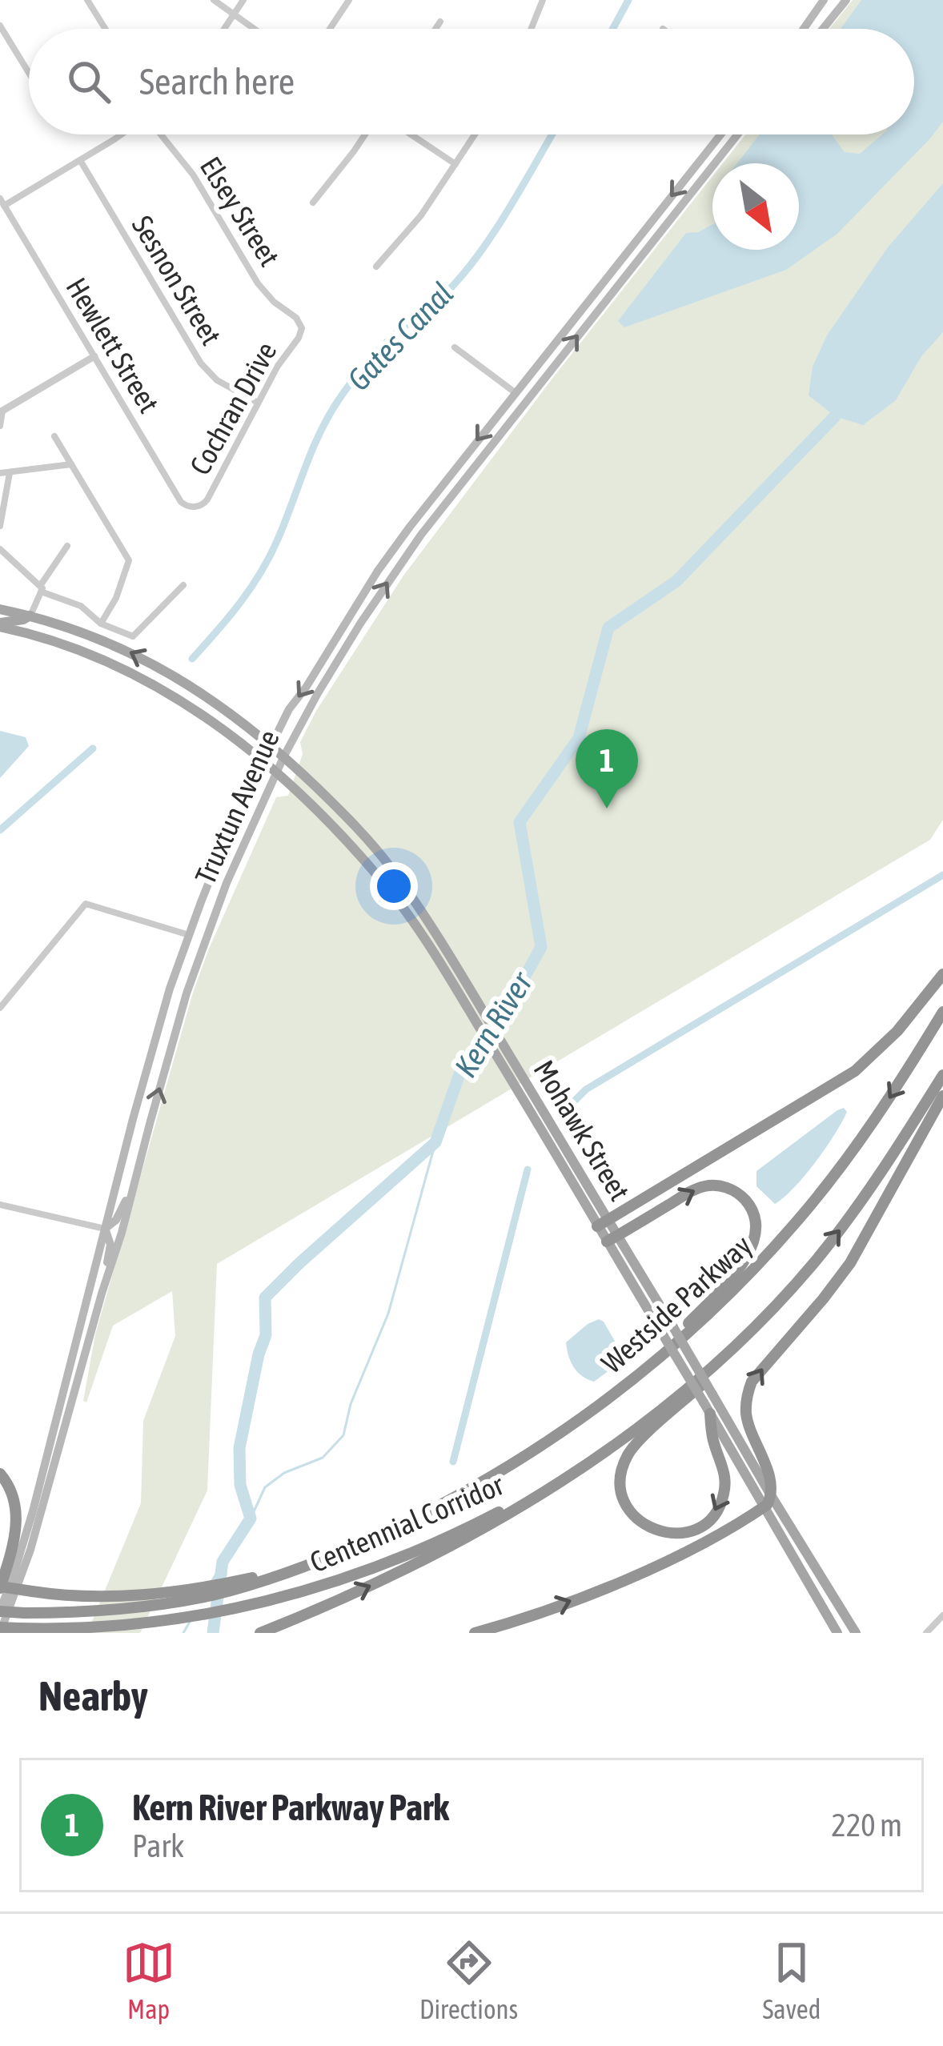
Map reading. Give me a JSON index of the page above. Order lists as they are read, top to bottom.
{
  "streets": {
    "highway": ["Westside Parkway", "Centennial Corridor"],
    "main road": ["Truxtun Avenue", "Mohawk Street"],
    "street": [
      "Elsey Street",
      "Sesnon Street",
      "Hewlett Street",
      "Cochran Drive"
    ]
  },
  "crossings": [
    ["Elsey Street", "Cochran Drive"],
    ["Sesnon Street", "Cochran Drive"],
    ["Hewlett Street", "Cochran Drive"],
    ["Truxtun Avenue", "Mohawk Street"],
    ["Truxtun Avenue", "Centennial Corridor"],
    ["Westside Parkway", "Centennial Corridor"]
  ],
  "water": ["Gates Canal", "Kern River"],
  "north": "bottom right",
  "page": {
    "search": "Search here",
    "pins": "1",
    "heading": "Nearby",
    "list": [
      {
        "mark": "1",
        "name": "Kern River Parkway Park",
        "note": "Park",
        "value": "220 m"
      }
    ],
    "nav": ["Map", "Directions", "Saved"]
  }
}
